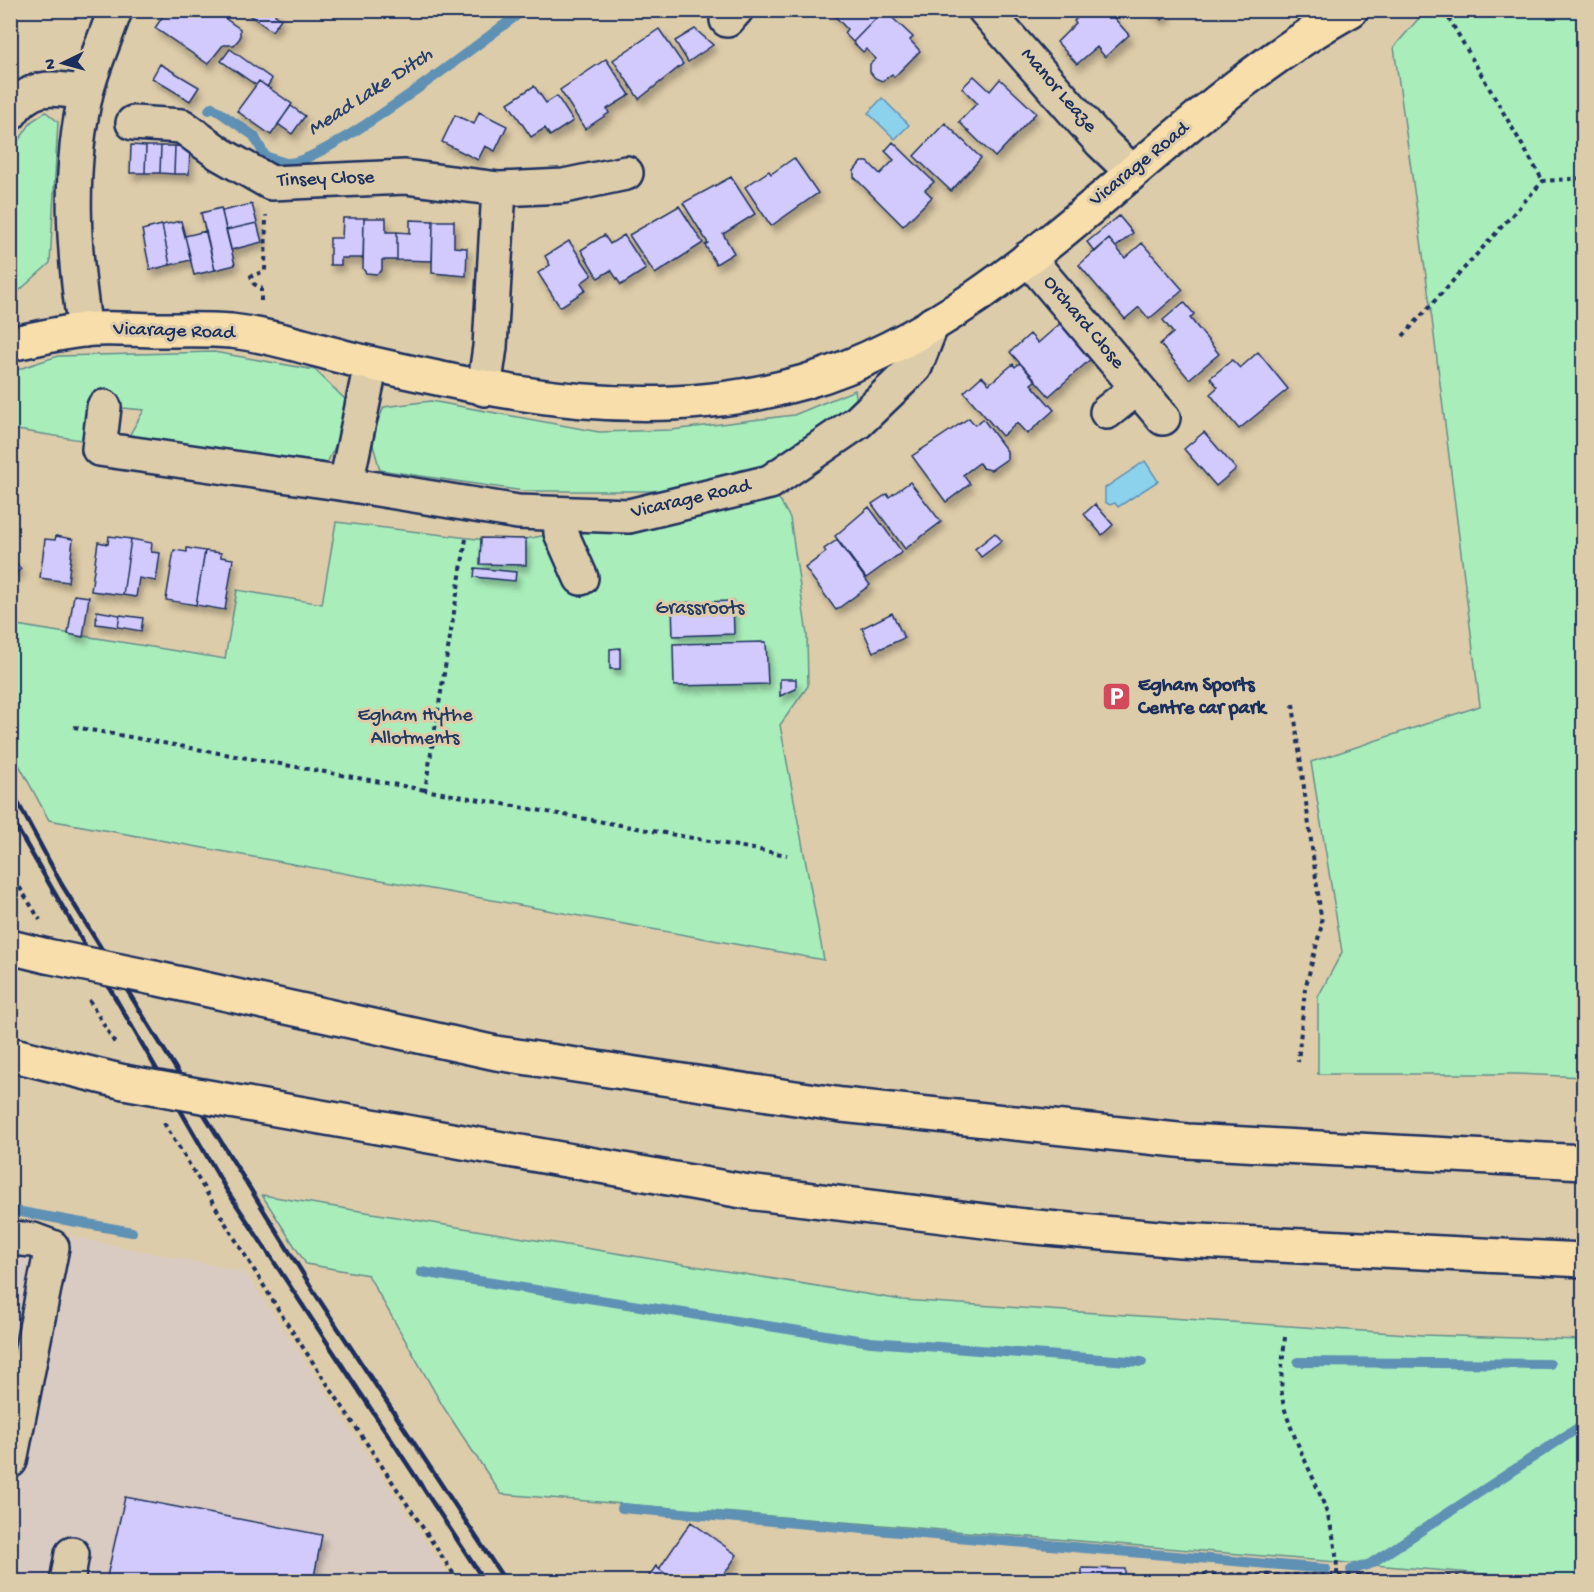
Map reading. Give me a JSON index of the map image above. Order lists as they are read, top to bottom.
{
  "streets": {
    "main road": ["Vicarage Road"],
    "street": ["Manor Leaze", "Tinsey Close", "Orchard Close"]
  },
  "crossings": [
    ["Manor Leaze", "Vicarage Road"],
    ["Vicarage Road", "Orchard Close"]
  ],
  "water": ["Mead Lake Ditch"],
  "parks": ["Grassroots", "Egham Hythe Allotments"],
  "places": {
    "parking": ["Egham Sports Centre car park"]
  },
  "north": "left"
}
